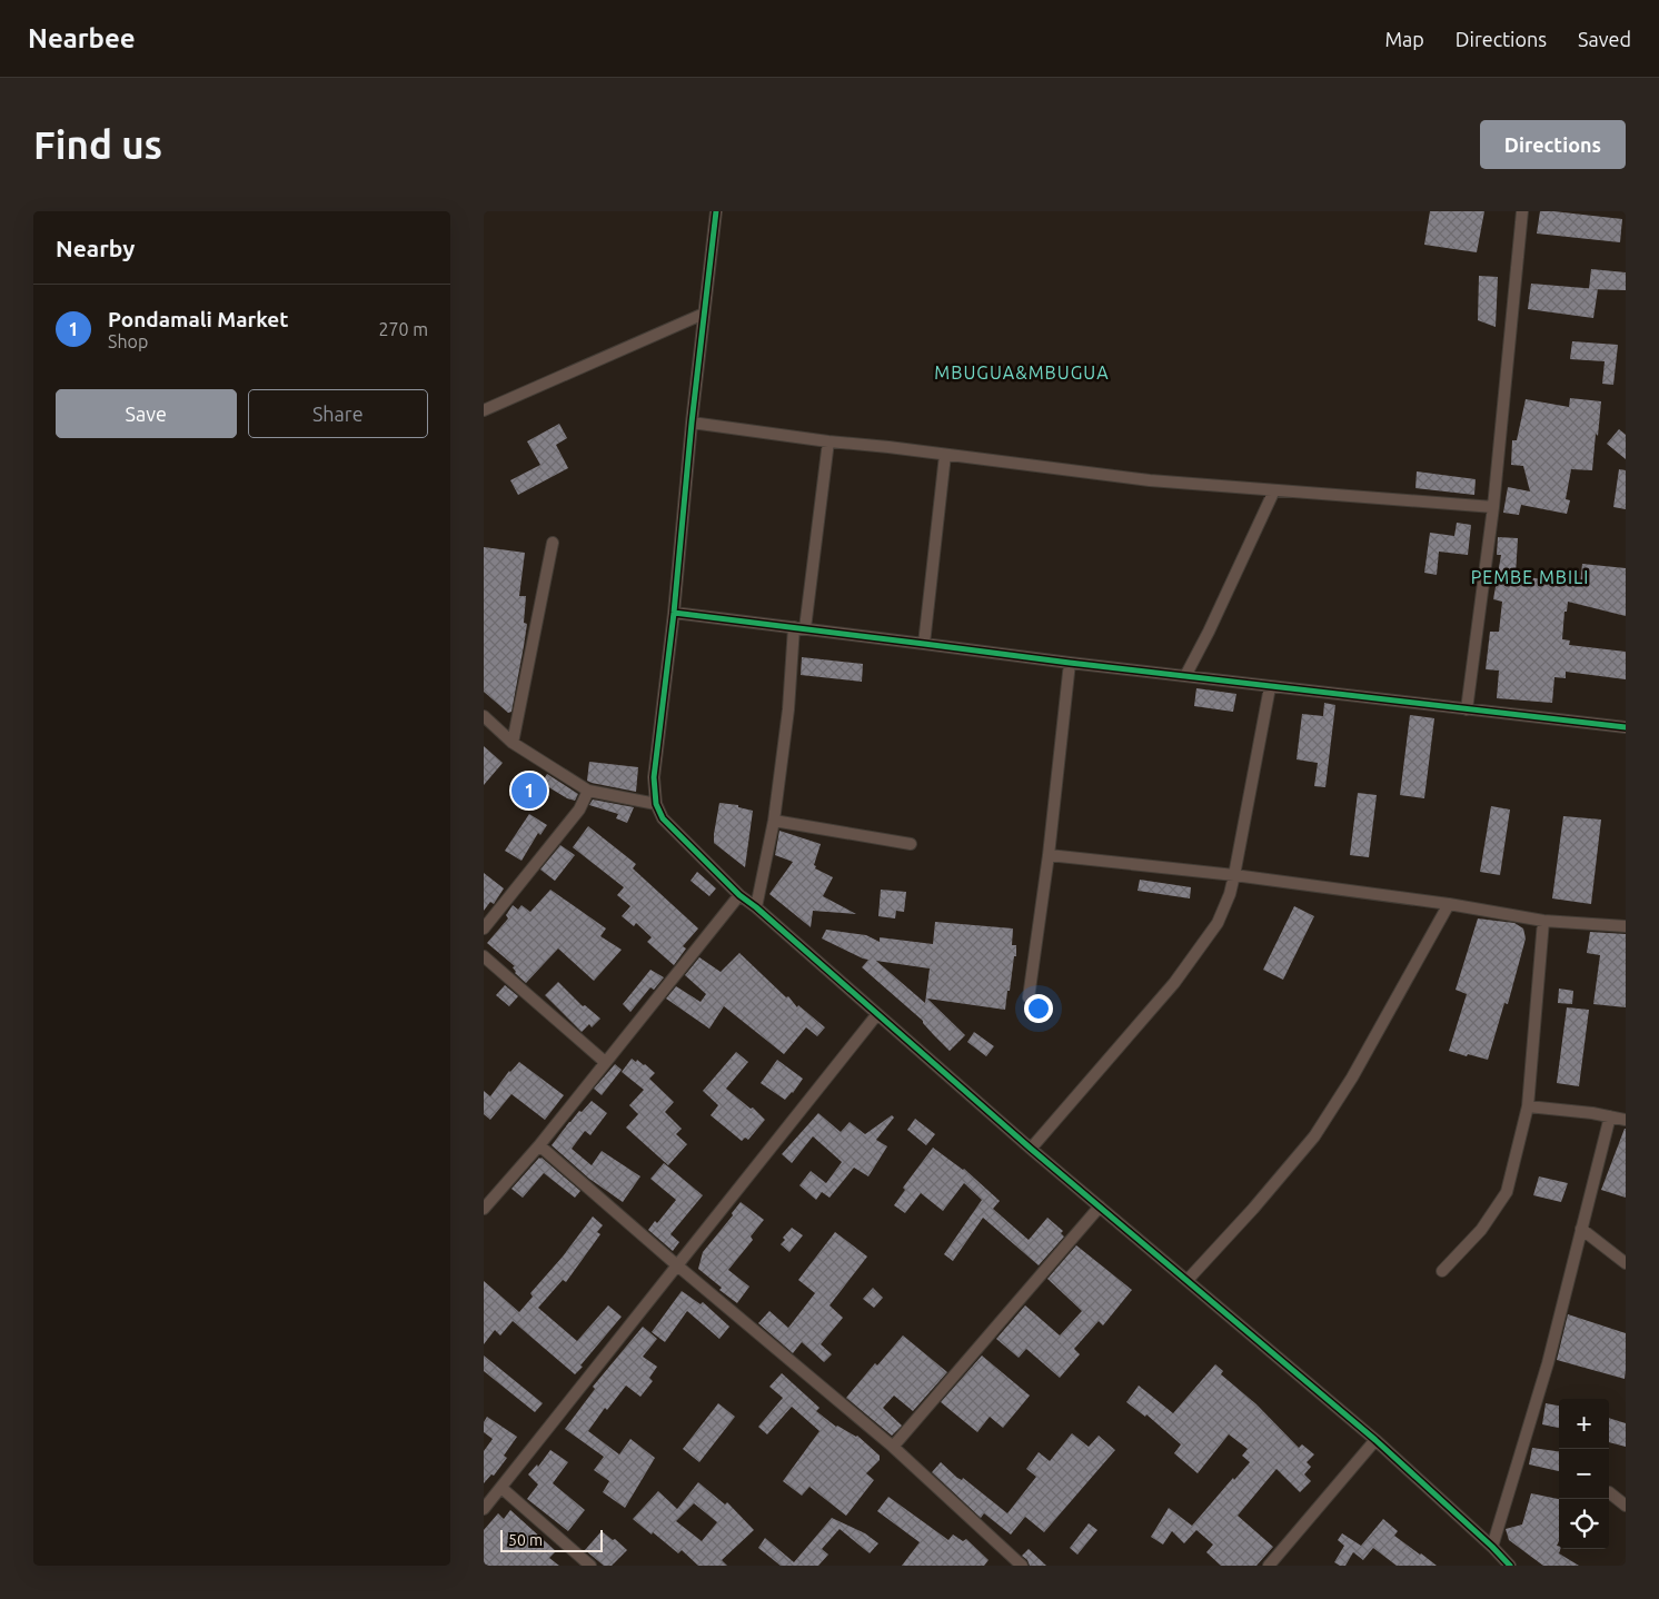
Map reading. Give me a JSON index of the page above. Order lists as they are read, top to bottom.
{
  "districts": ["MBUGUA&MBUGUA", "PEMBE MBILI"],
  "scale_bar": "50 m",
  "page": {
    "header": "Nearbee",
    "nav": ["Map", "Directions", "Saved"],
    "buttons": [
      "Directions",
      ["Save", "Share"]
    ],
    "title": "Find us",
    "heading": "Nearby",
    "list": [
      {
        "mark": "1",
        "name": "Pondamali Market",
        "note": "Shop",
        "value": "270 m"
      }
    ],
    "pins": "1",
    "map_buttons": ["+", "−"],
    "scale": "50 m"
  }
}
